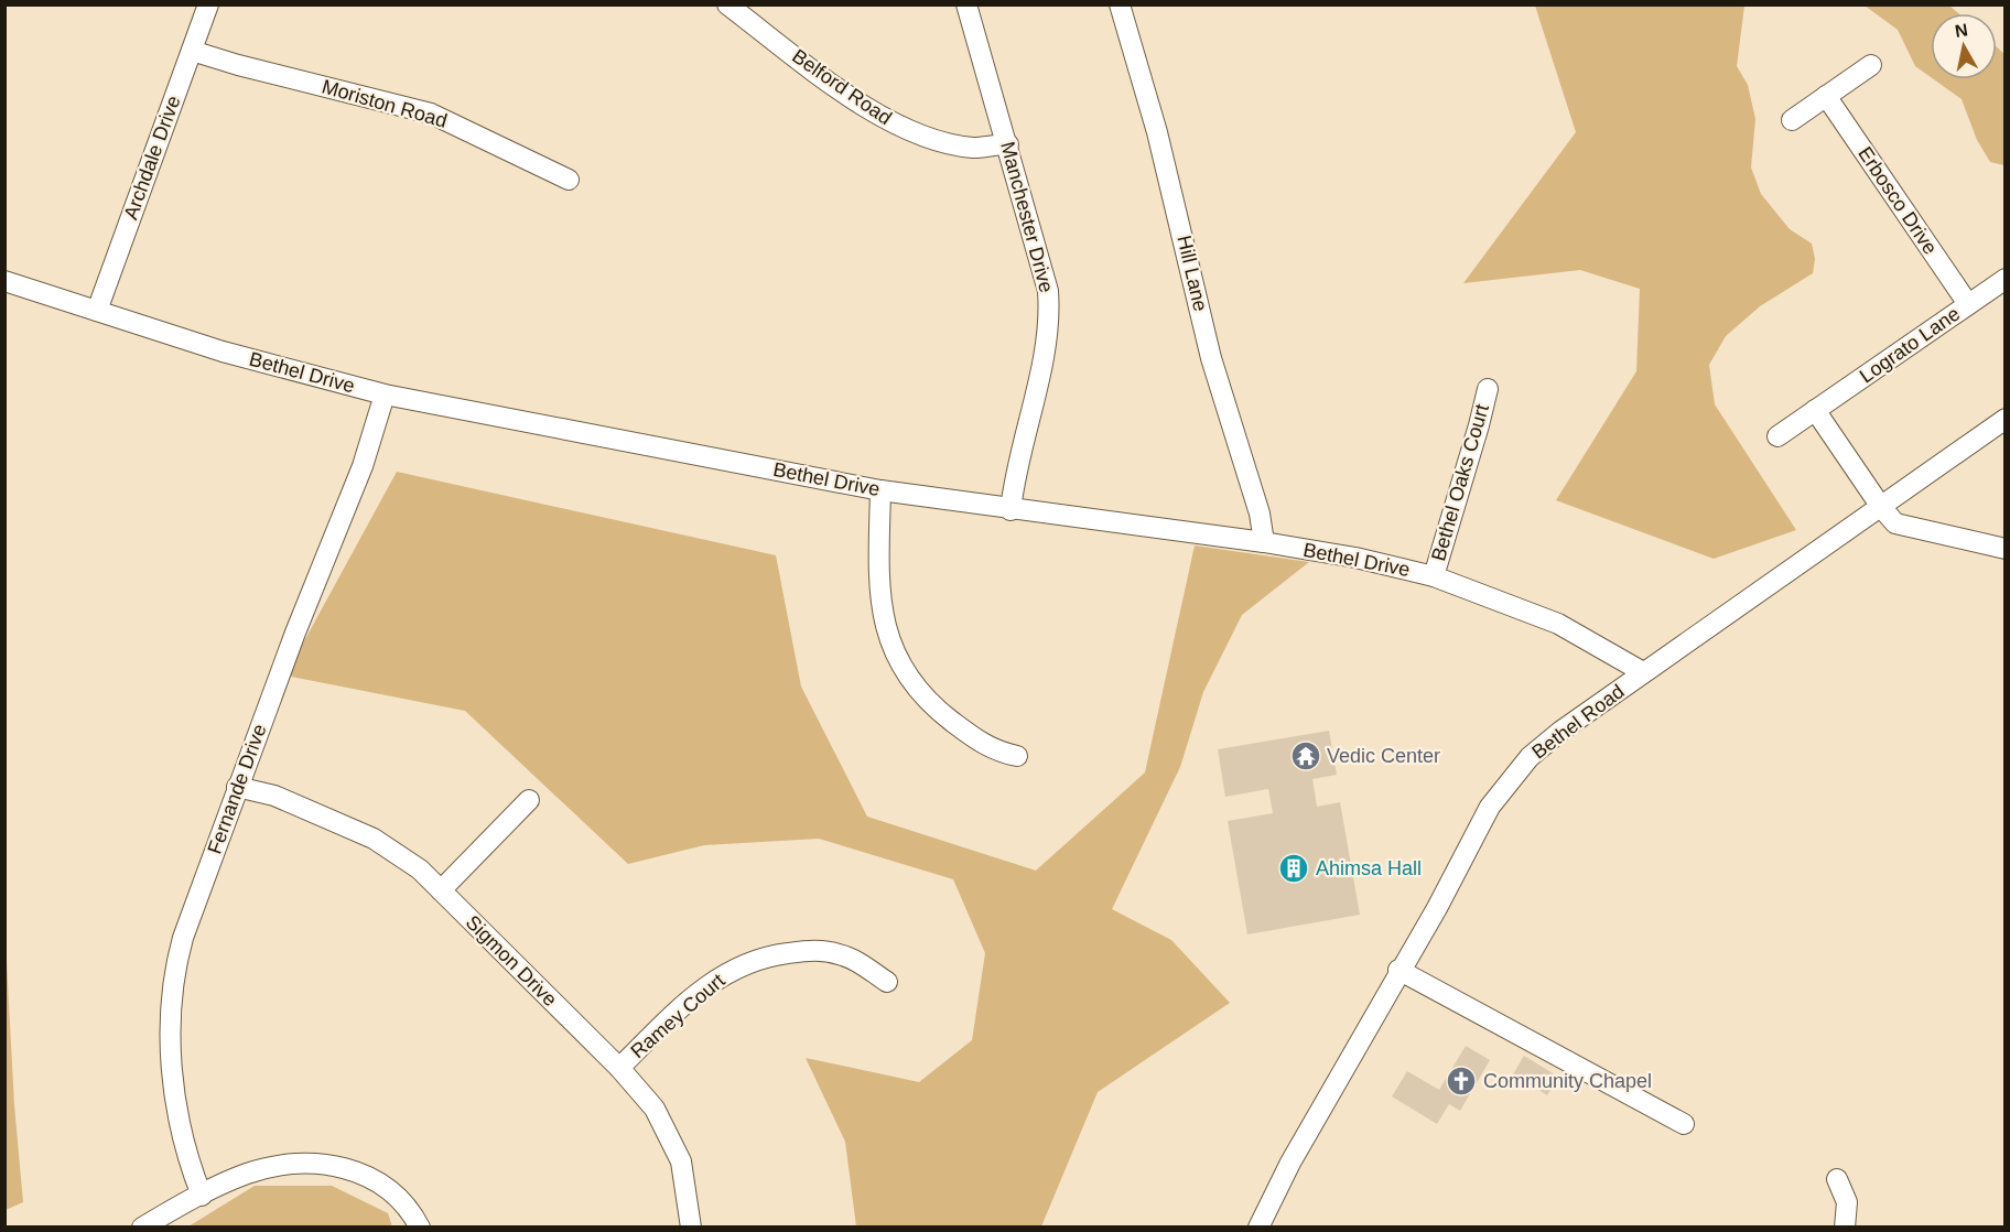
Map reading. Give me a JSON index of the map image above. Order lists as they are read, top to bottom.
{
  "streets": {
    "street": [
      "Belford Road",
      "Moriston Road",
      "Archdale Drive",
      "Erbosco Drive",
      "Manchester Drive",
      "Hill Lane",
      "Lograto Lane",
      "Bethel Drive",
      "Bethel Oaks Court",
      "Bethel Road",
      "Fernande Drive",
      "Sigmon Drive",
      "Ramey Court"
    ]
  },
  "crossings": [
    ["Belford Road", "Manchester Drive"],
    ["Moriston Road", "Archdale Drive"],
    ["Archdale Drive", "Bethel Drive"],
    ["Erbosco Drive", "Lograto Lane"],
    ["Manchester Drive", "Bethel Drive"],
    ["Hill Lane", "Bethel Drive"],
    ["Bethel Drive", "Bethel Oaks Court"],
    ["Bethel Drive", "Bethel Road"],
    ["Bethel Drive", "Fernande Drive"],
    ["Fernande Drive", "Sigmon Drive"],
    ["Sigmon Drive", "Ramey Court"]
  ],
  "places": {
    "temple": ["Vedic Center"],
    "building": ["Ahimsa Hall"],
    "church": ["Community Chapel"]
  },
  "north": "top"
}
